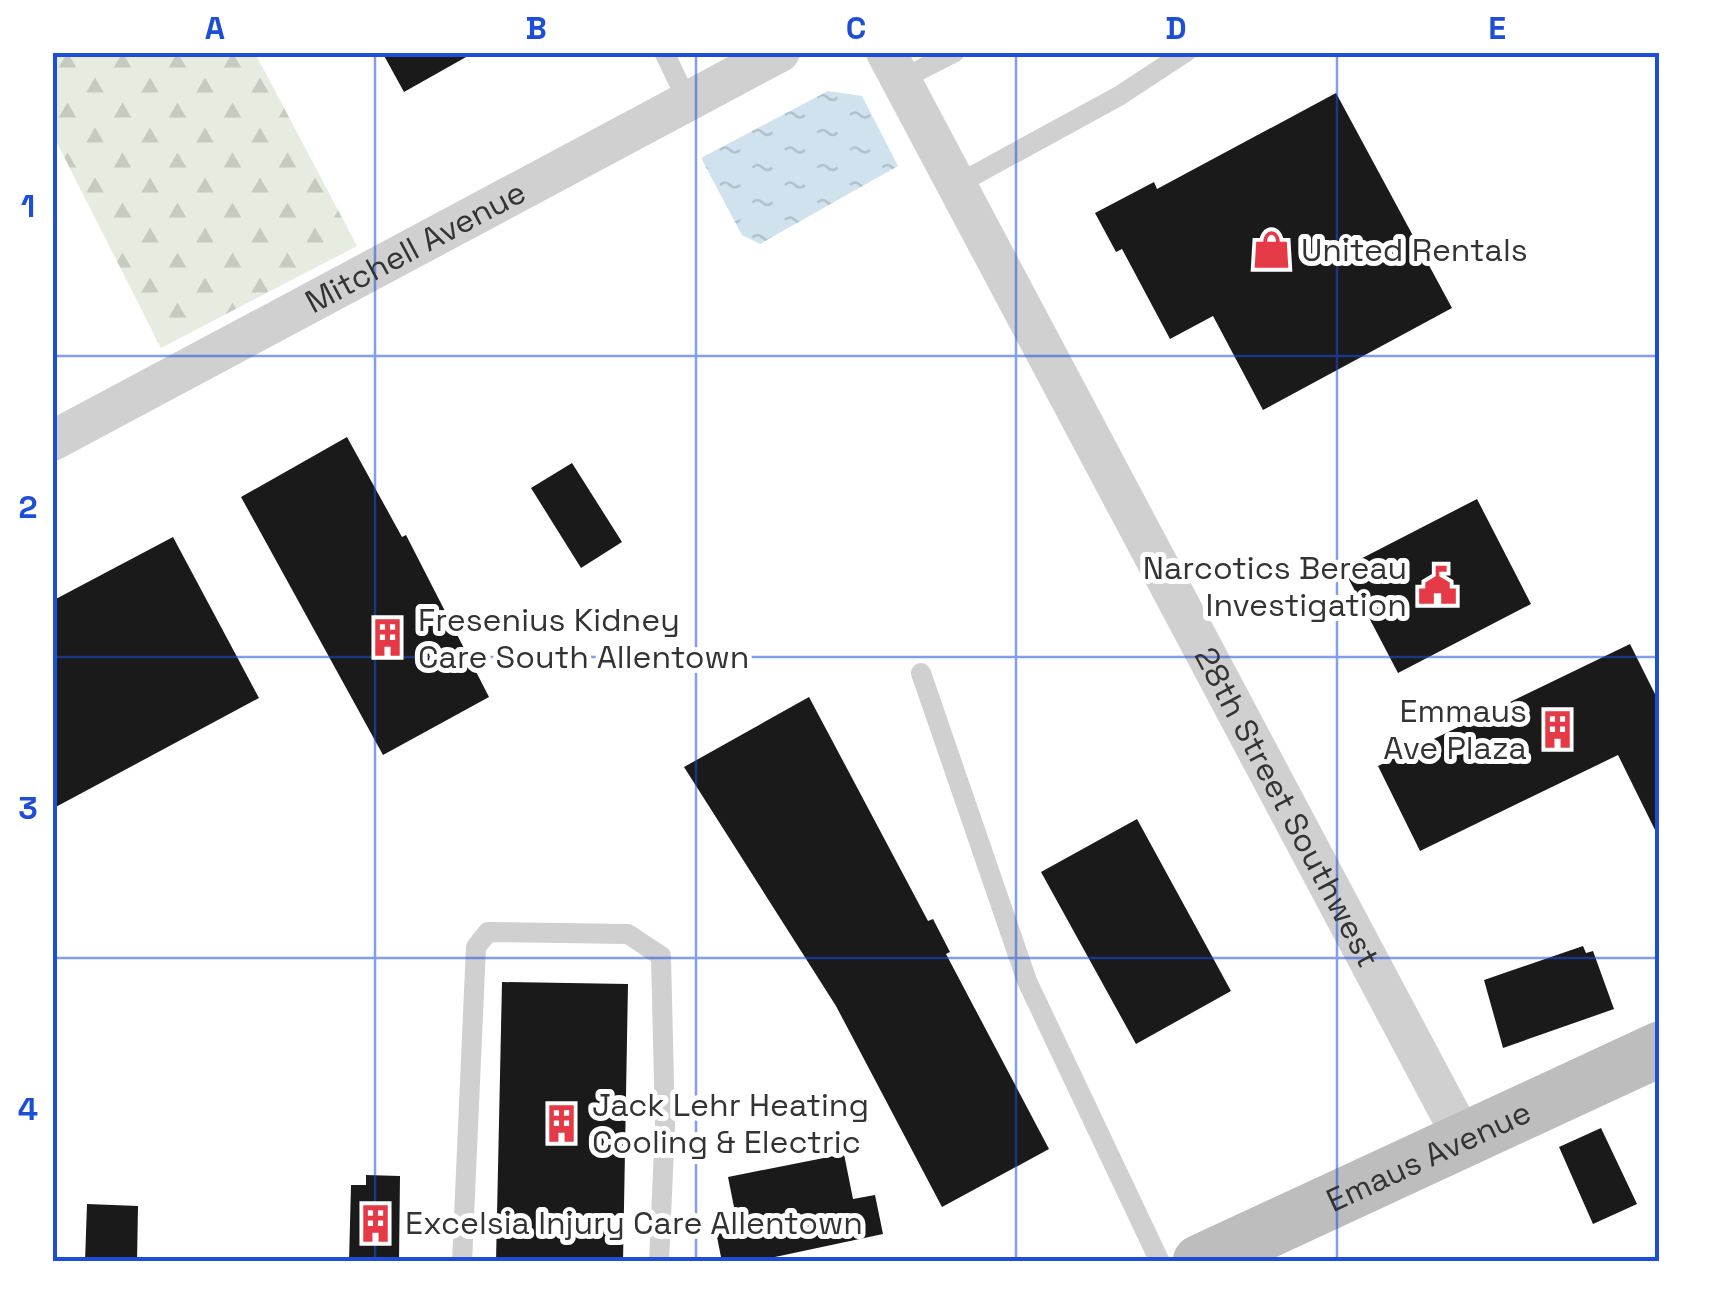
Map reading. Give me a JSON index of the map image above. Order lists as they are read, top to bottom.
{
  "streets": {
    "main road": ["Emaus Avenue"],
    "street": ["Mitchell Avenue", "28th Street Southwest"]
  },
  "crossings": [
    ["28th Street Southwest", "Emaus Avenue"]
  ],
  "places": {
    "shop": ["United Rentals"],
    "public building": ["Narcotics Bereau Investigation"],
    "building": [
      "Fresenius Kidney Care South Allentown",
      "Emmaus Ave Plaza",
      "Jack Lehr Heating Cooling & Electric",
      "Excelsia Injury Care Allentown"
    ]
  },
  "grid": {
    "columns": [
      "A",
      "B",
      "C",
      "D",
      "E"
    ],
    "rows": [
      "1",
      "2",
      "3",
      "4"
    ]
  }
}
